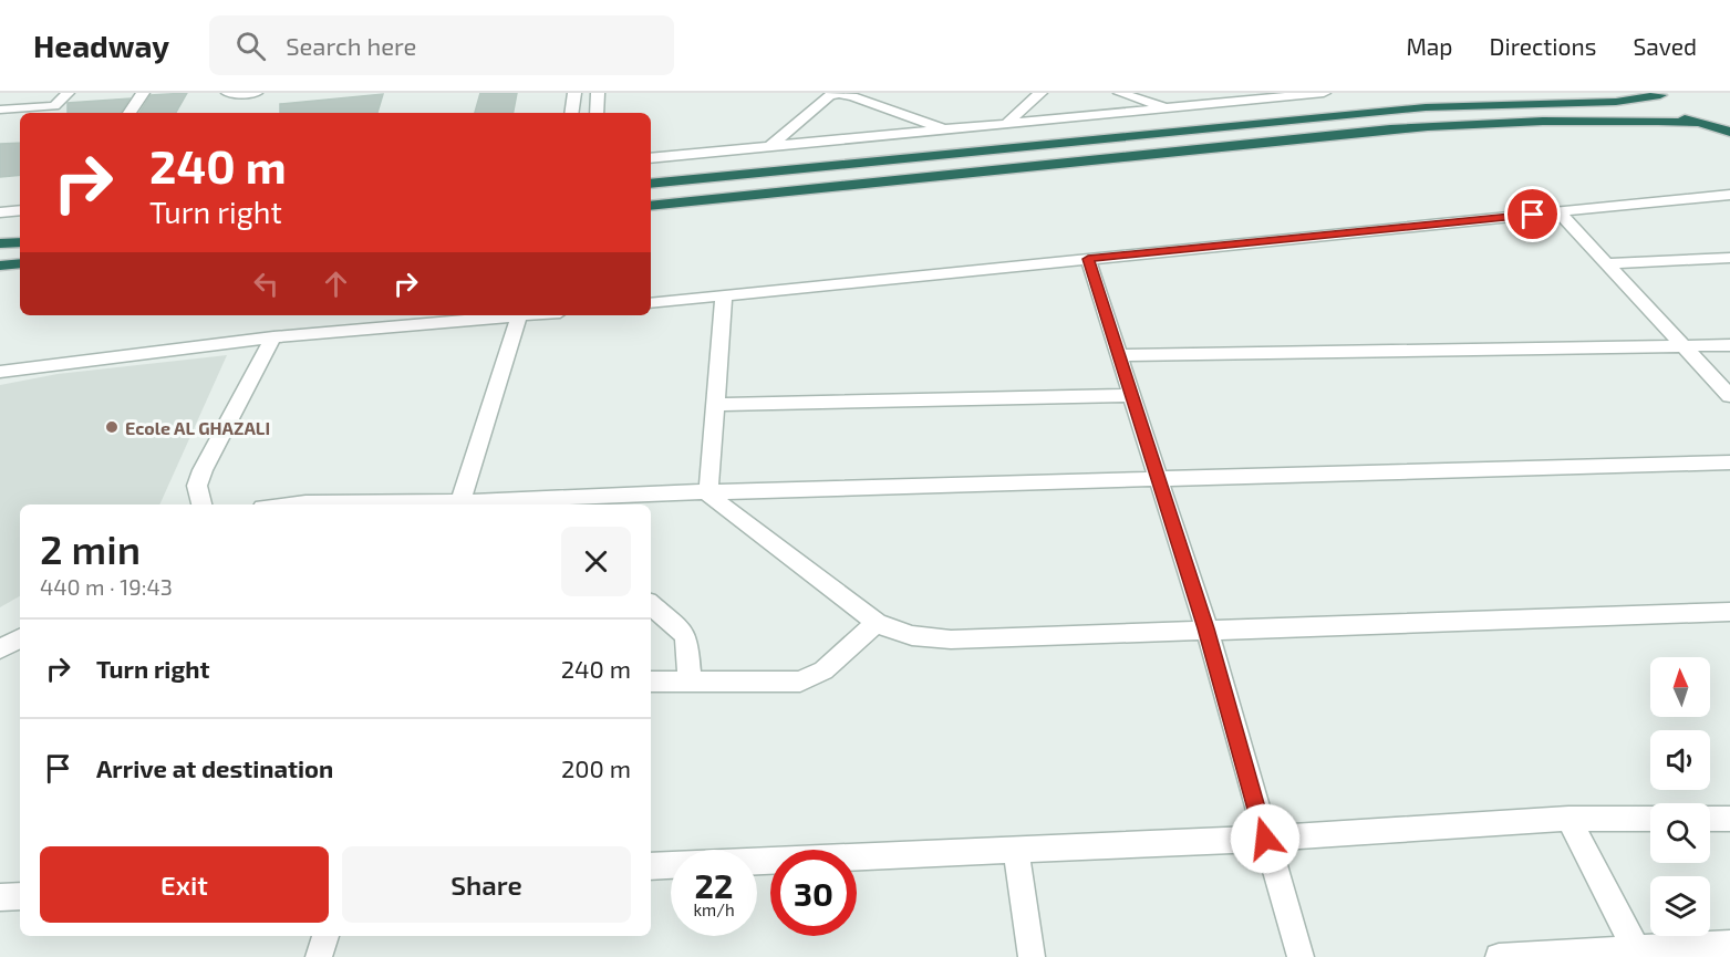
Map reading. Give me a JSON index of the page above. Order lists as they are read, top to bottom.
{
  "places": ["Ecole AL GHAZALI"],
  "north": "top",
  "page": {
    "header": "Headway",
    "search": "Search here",
    "nav": ["Map", "Directions", "Saved"],
    "turn": ["240 m", "Turn right"],
    "heading": ["2 min", "440 m · 19:43"],
    "list": [
      {
        "name": "Turn right",
        "value": "240 m"
      },
      {
        "name": "Arrive at destination",
        "value": "200 m"
      }
    ],
    "buttons": ["Exit", "Share"],
    "speed": "22 km/h",
    "limit": "30"
  }
}
